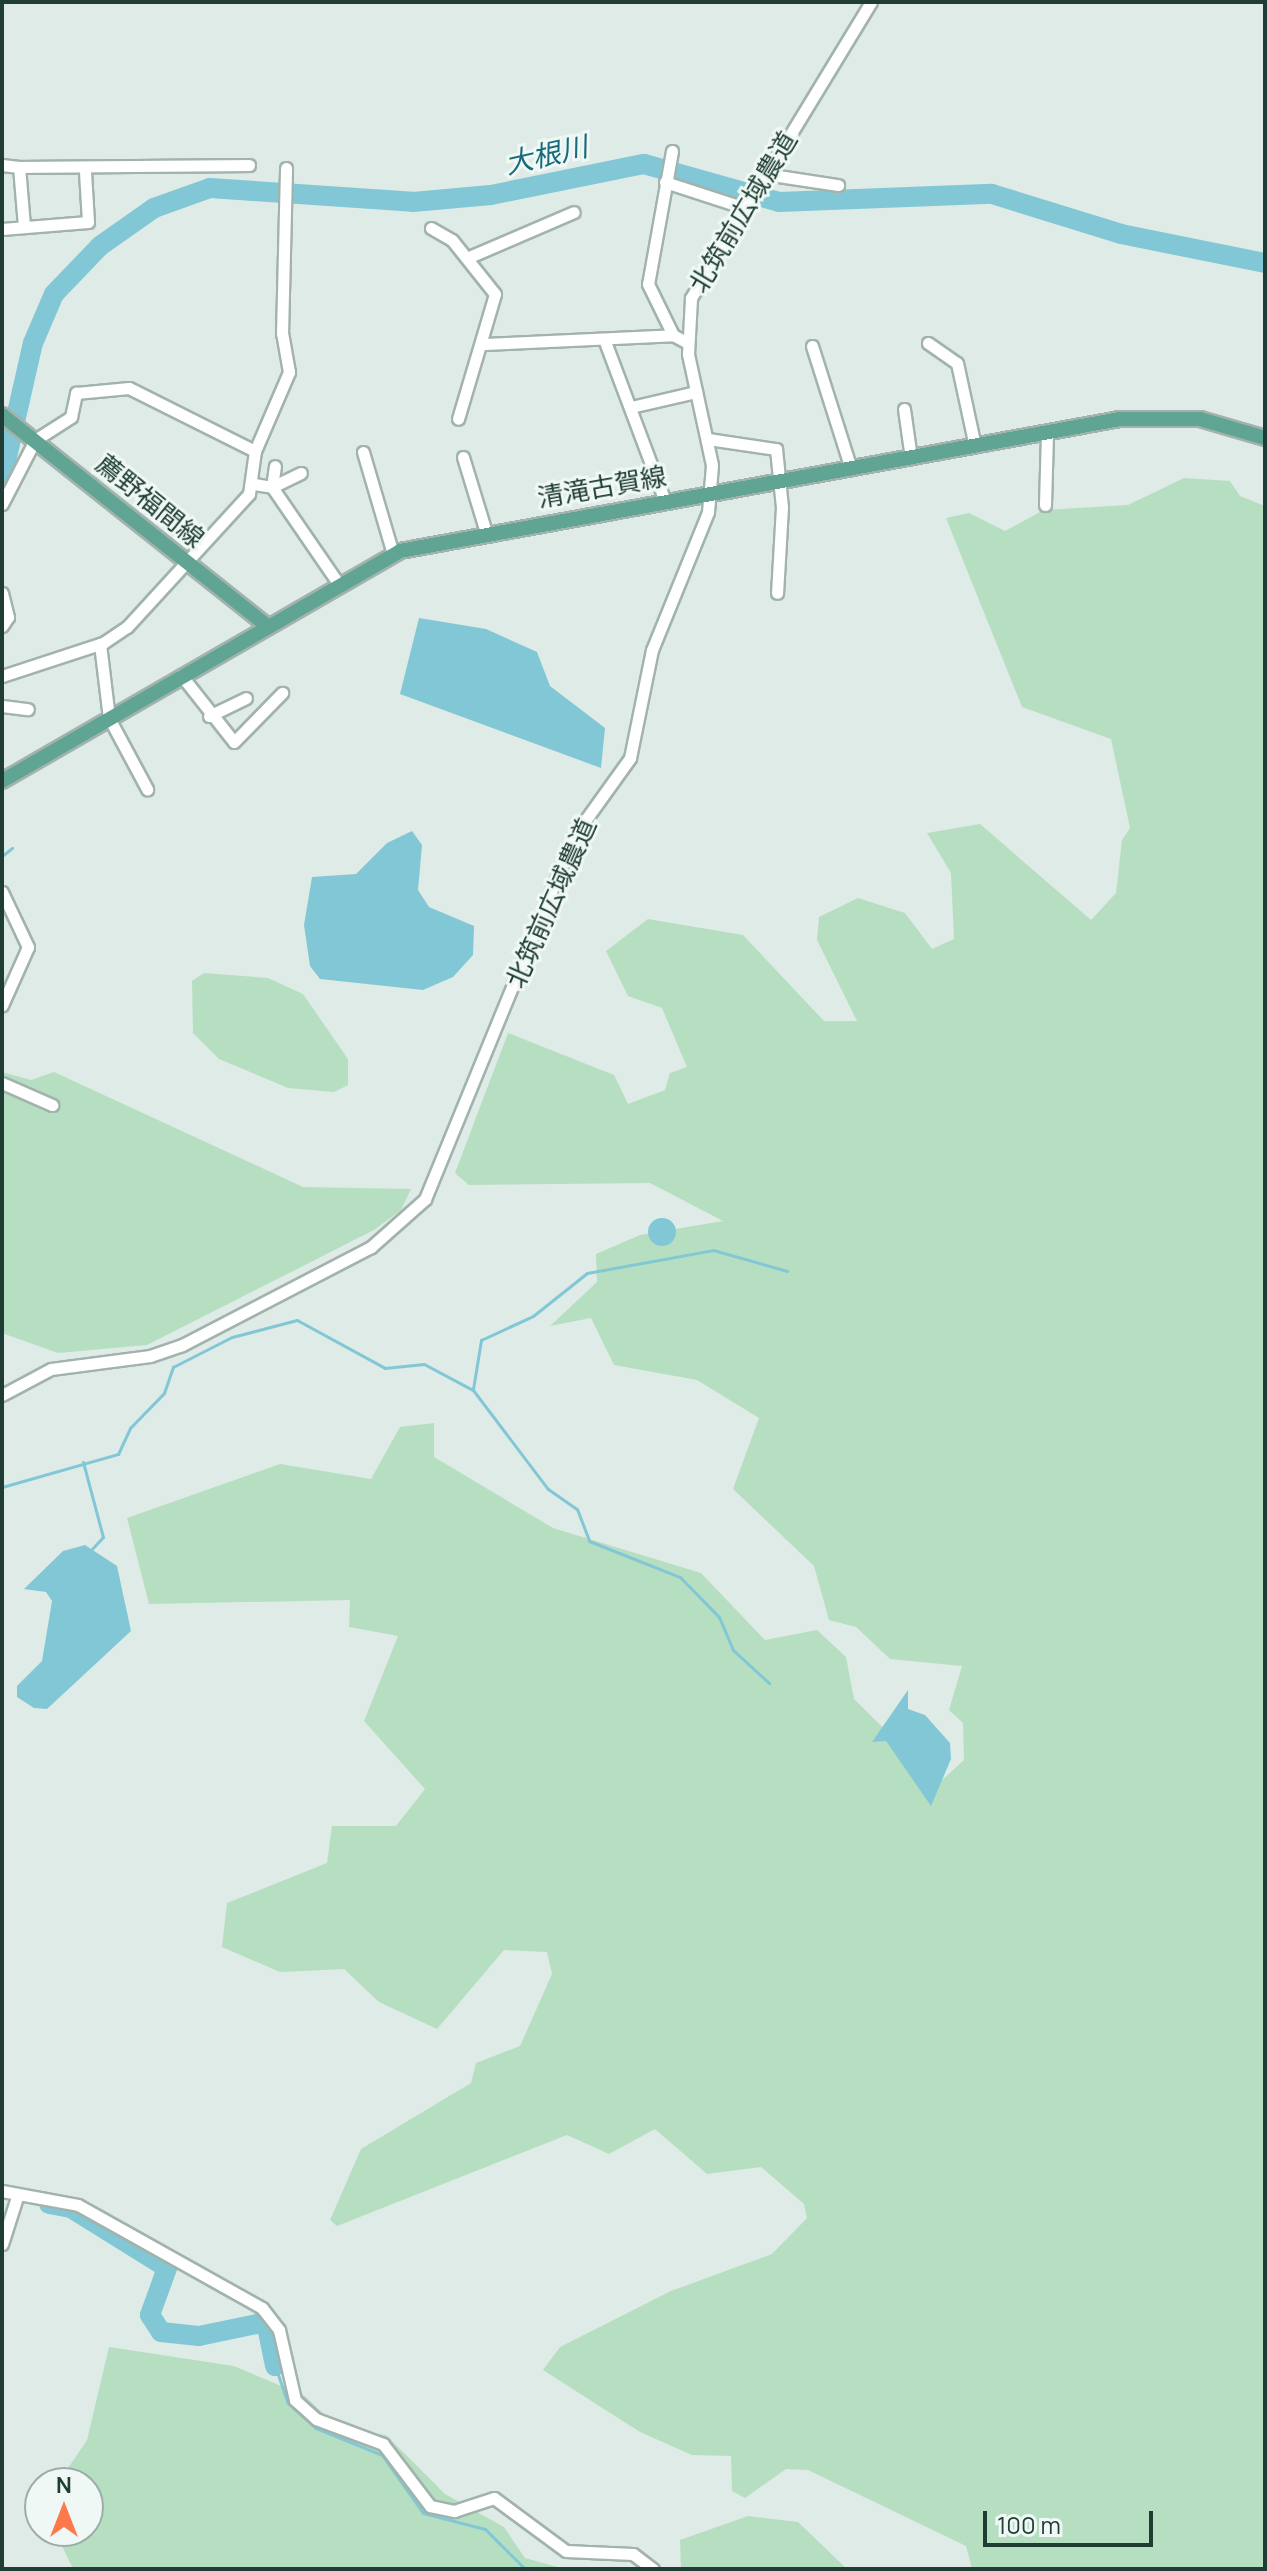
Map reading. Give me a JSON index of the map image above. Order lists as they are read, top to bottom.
{
  "streets": {
    "main road": ["清滝古賀線", "薦野福間線"],
    "street": ["北筑前広域農道"]
  },
  "crossings": [
    ["北筑前広域農道", "清滝古賀線"],
    ["清滝古賀線", "薦野福間線"]
  ],
  "water": ["大根川"],
  "scale_bar": "100 m",
  "north": "top"
}
